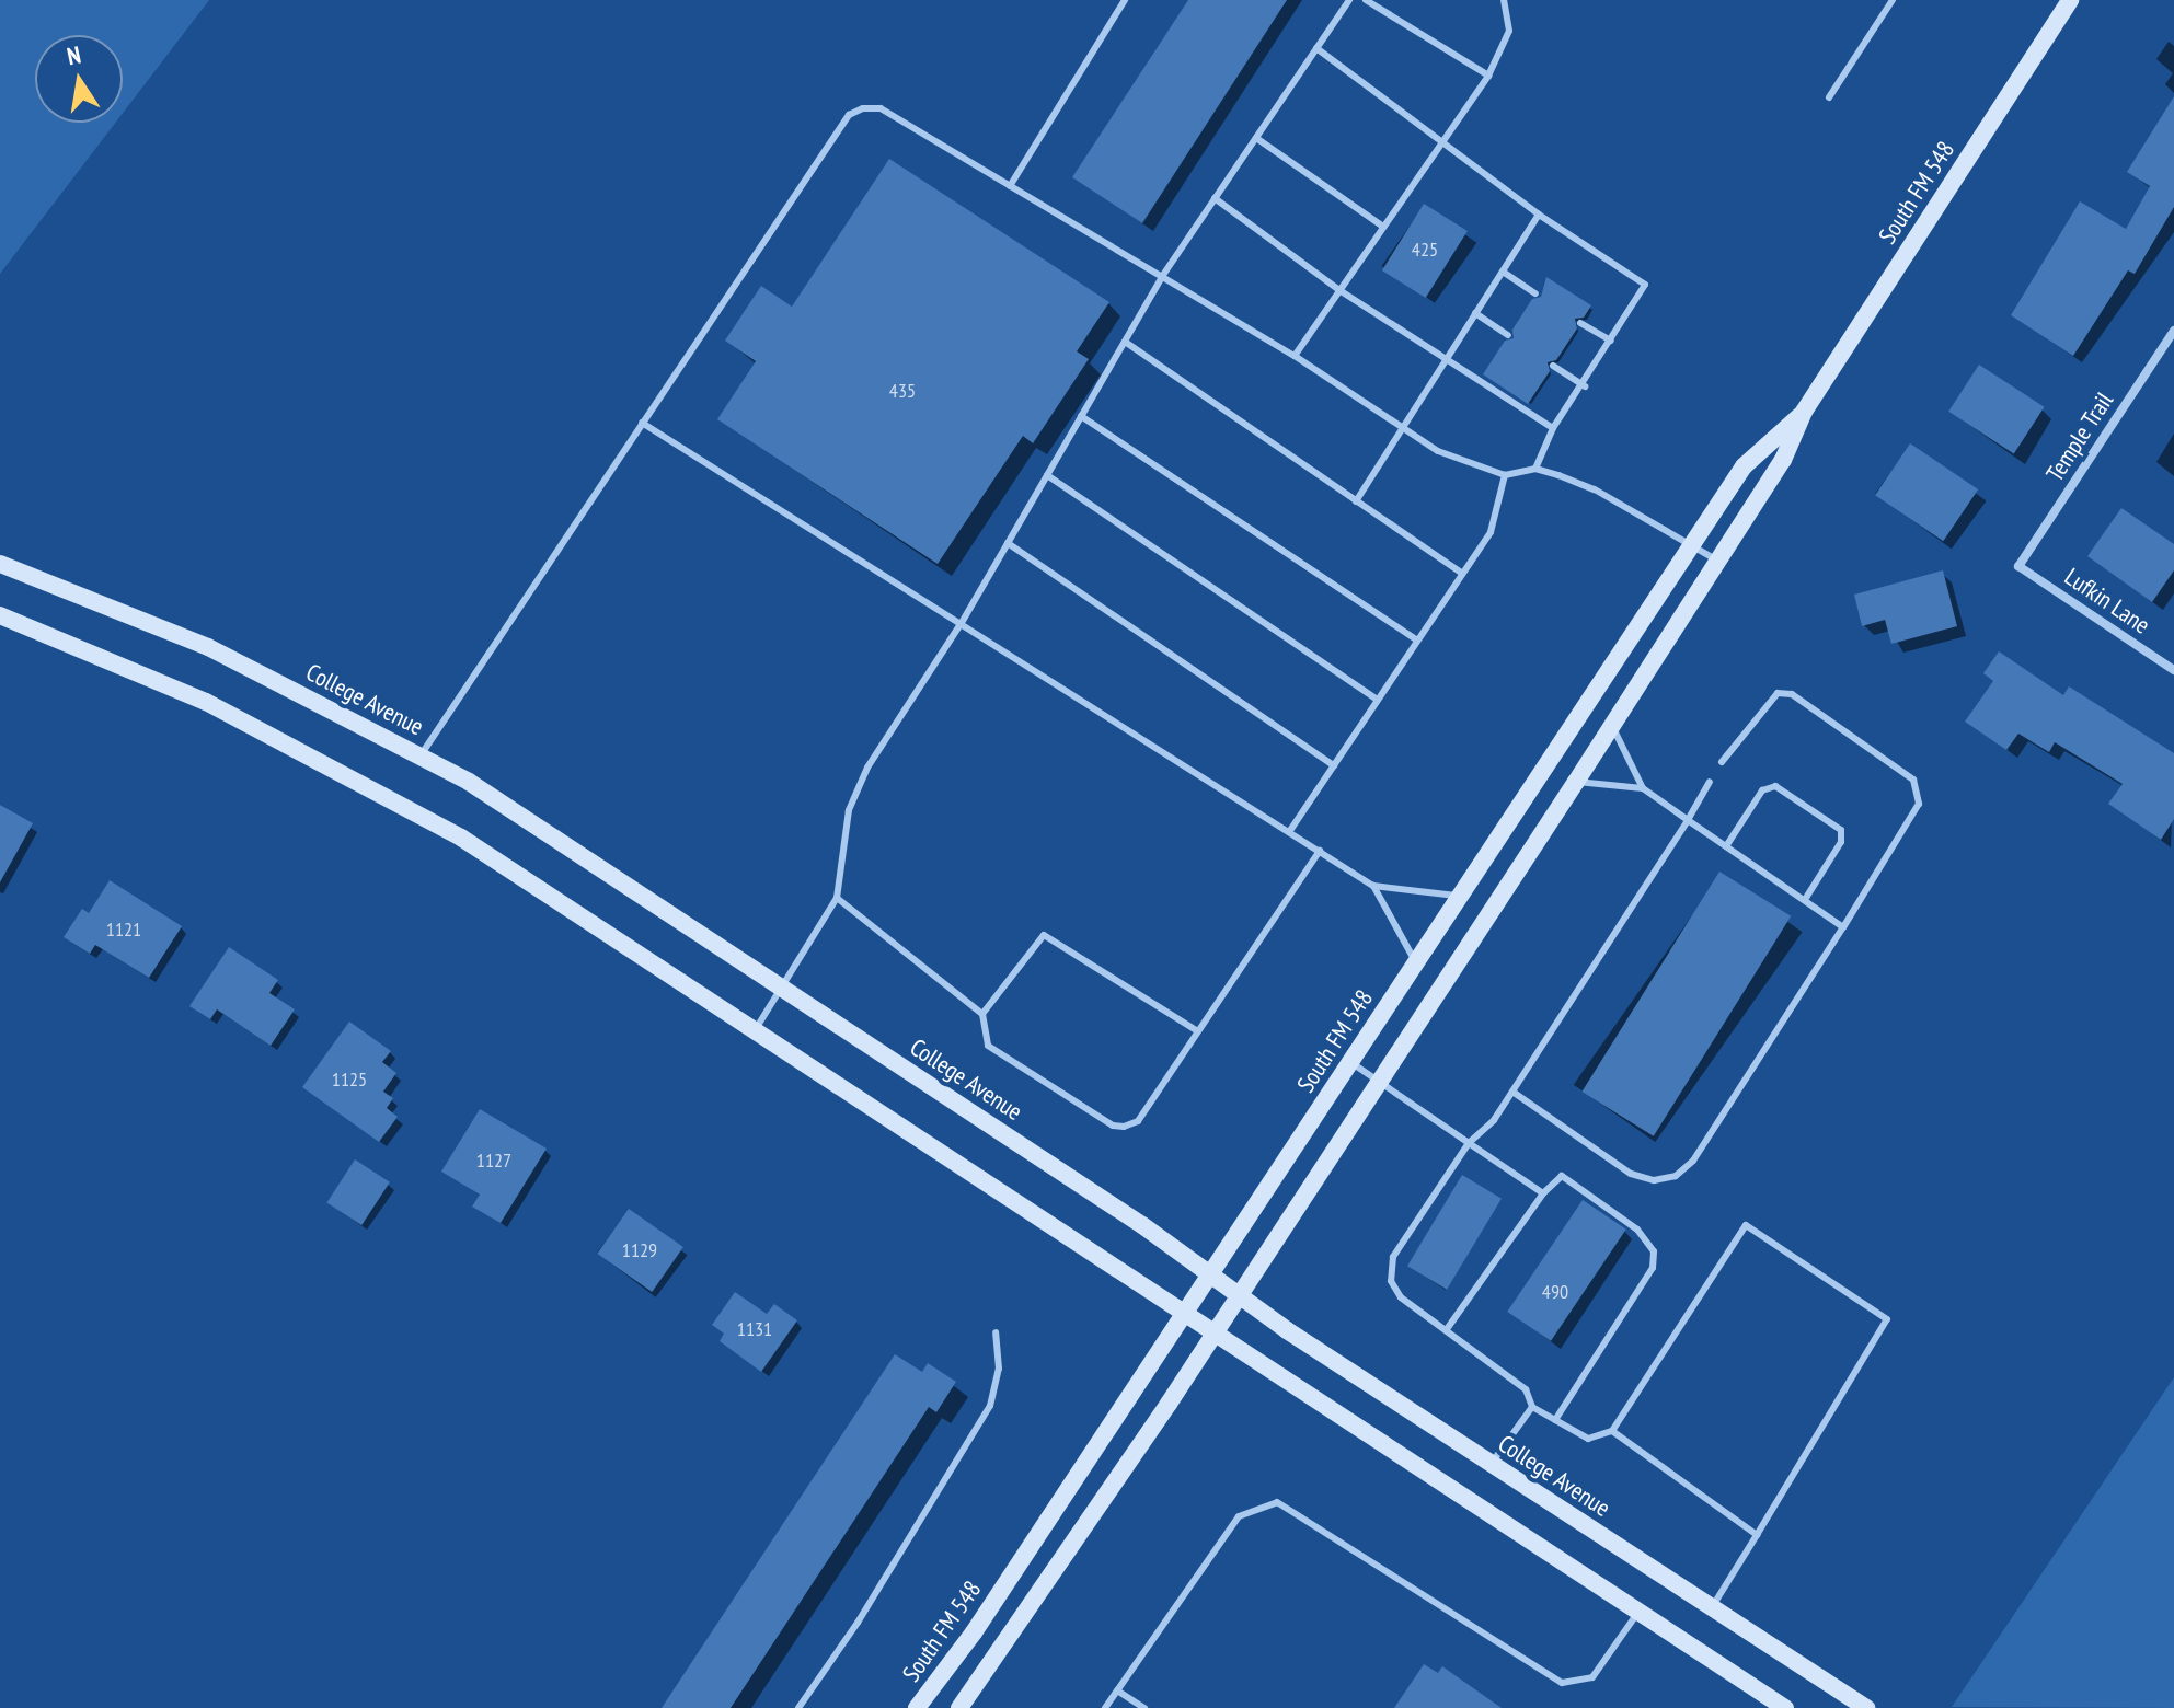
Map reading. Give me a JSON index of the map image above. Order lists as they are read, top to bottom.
{
  "streets": {
    "main road": ["South FM 548", "College Avenue"],
    "street": ["Temple Trail", "Lufkin Lane"]
  },
  "crossings": [
    ["South FM 548", "College Avenue"],
    ["Temple Trail", "Lufkin Lane"]
  ],
  "house_numbers": [
    "425",
    "435",
    "1121",
    "1125",
    "1127",
    "1129",
    "490",
    "1131"
  ],
  "north": "top"
}
